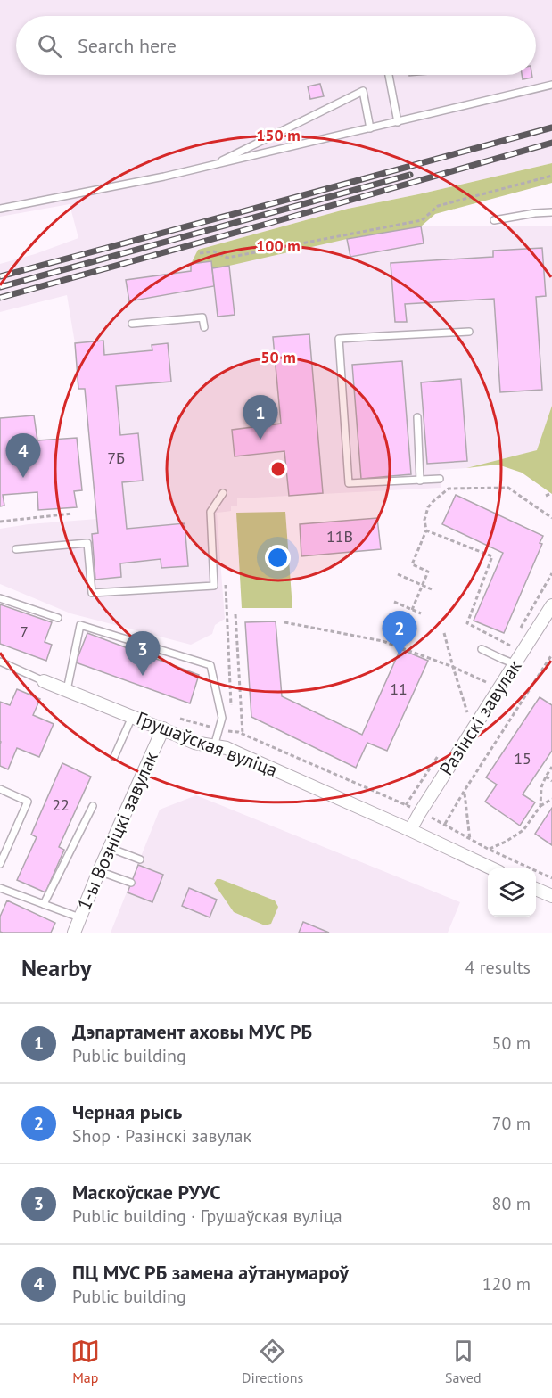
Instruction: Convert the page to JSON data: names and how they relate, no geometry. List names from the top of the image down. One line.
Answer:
{"streets":{"street":["Разінскі завулак","Грушаўская вуліца","1-ы Возніцкі завулак"]},"crossings":[["Разінскі завулак","Грушаўская вуліца"],["Грушаўская вуліца","1-ы Возніцкі завулак"]],"house_numbers":["7Б","11В","7","11","15","22"],"page":{"search":"Search here","pins":["1","4","2","3"],"heading":["Nearby","4 results"],"list":[{"mark":"1","name":"Дэпартамент аховы МУС РБ","note":"Public building","value":"50 m"},{"mark":"2","name":"Черная рысь","note":"Shop · Разінскі завулак","value":"70 m"},{"mark":"3","name":"Маскоўскае РУУС","note":"Public building · Грушаўская вуліца","value":"80 m"},{"mark":"4","name":"ПЦ МУС РБ замена аўтанумароў","note":"Public building","value":"120 m"}],"nav":["Map","Directions","Saved"]},"rings":["150 m","100 m","50 m"]}
